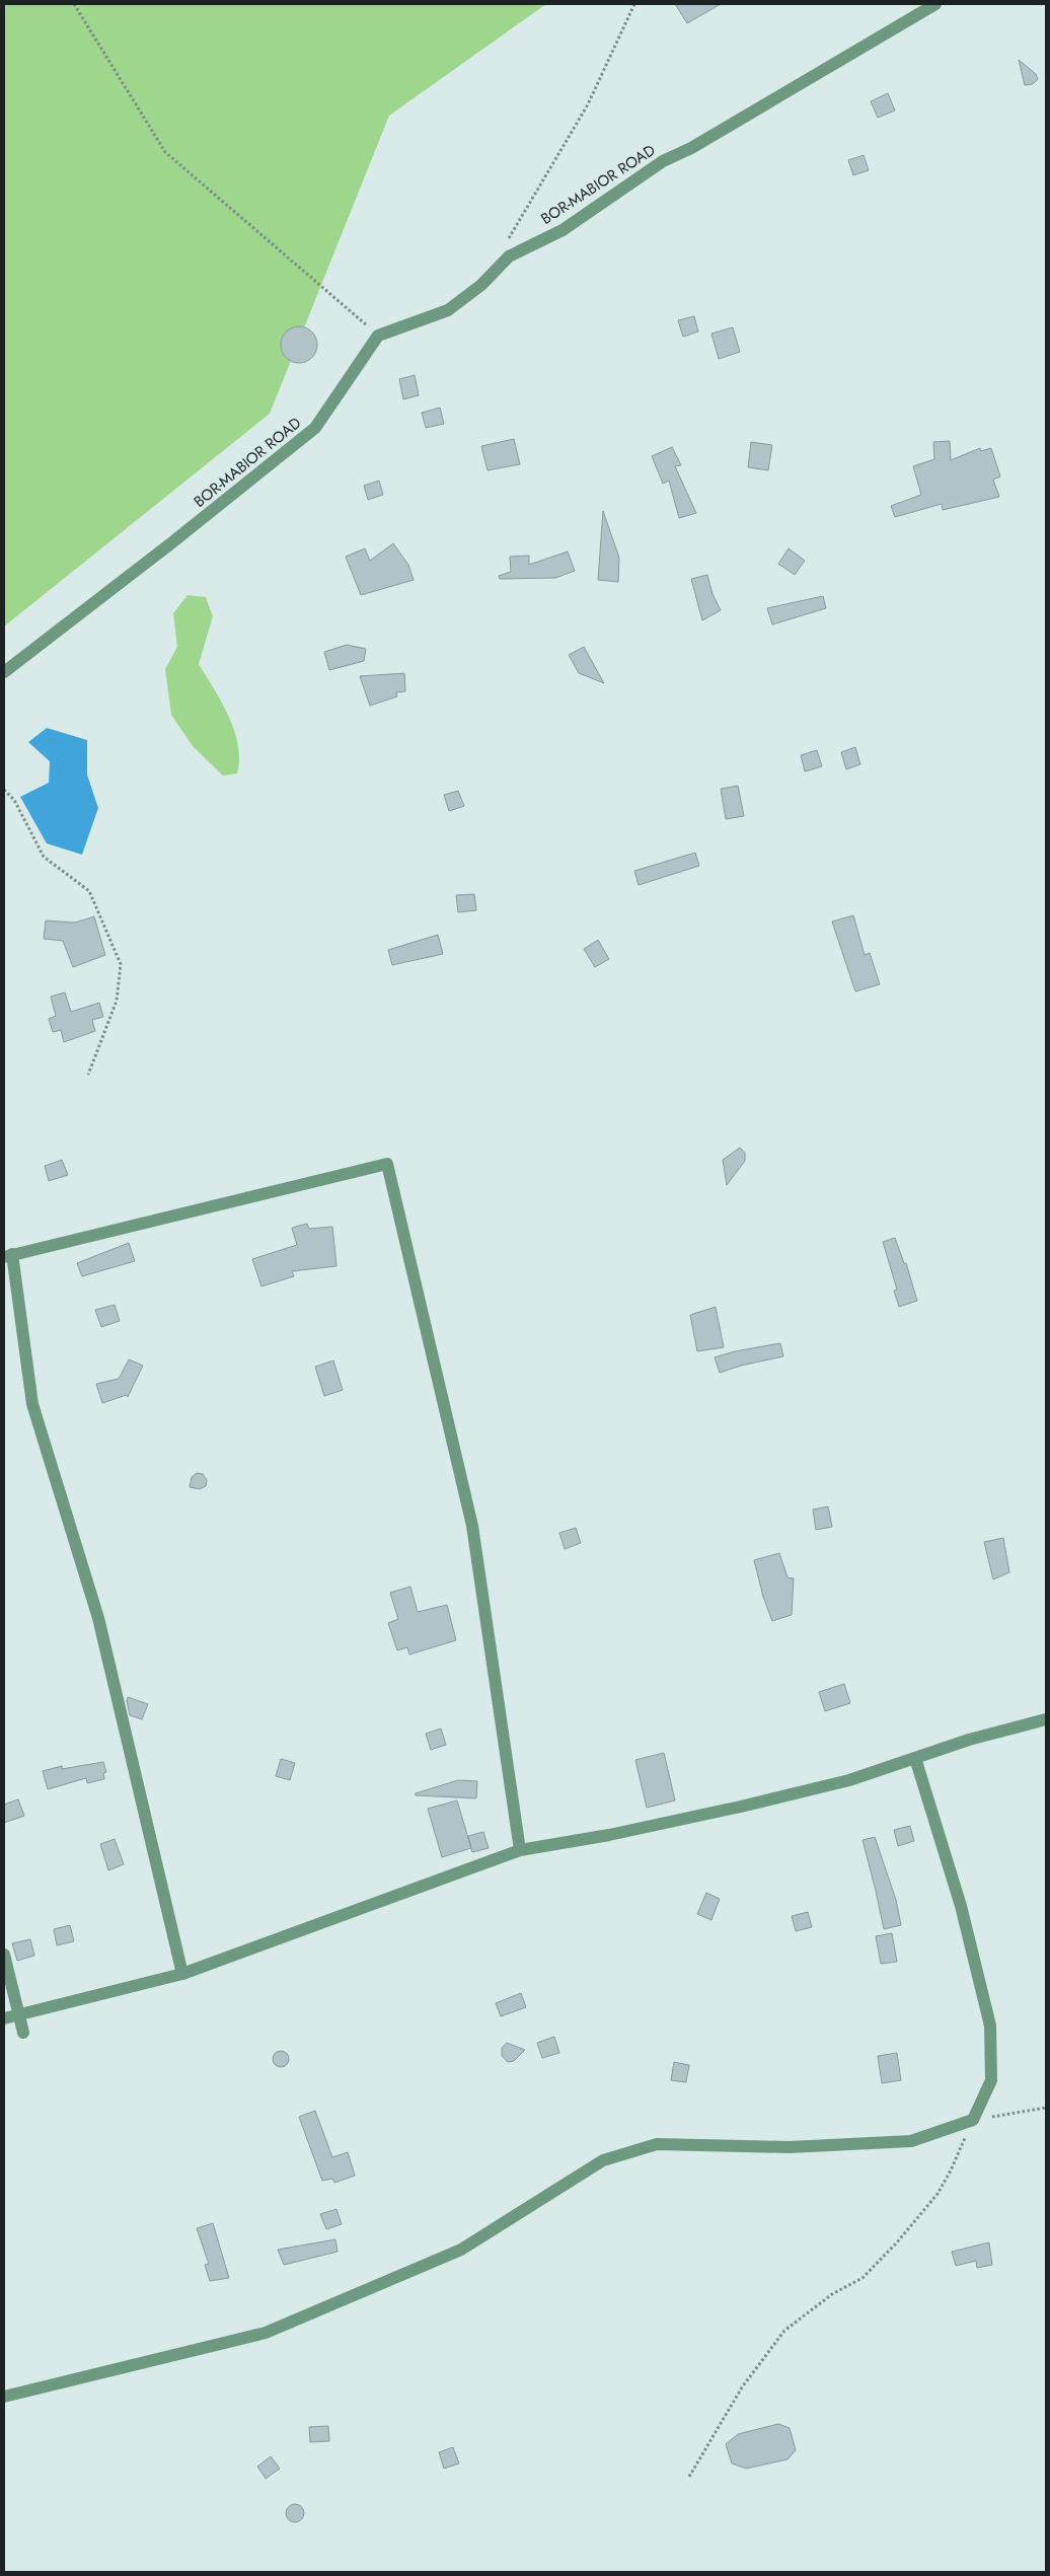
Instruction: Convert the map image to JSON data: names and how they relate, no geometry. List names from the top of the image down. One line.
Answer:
{"streets":{"street":["BOR-MABIOR ROAD"]}}
